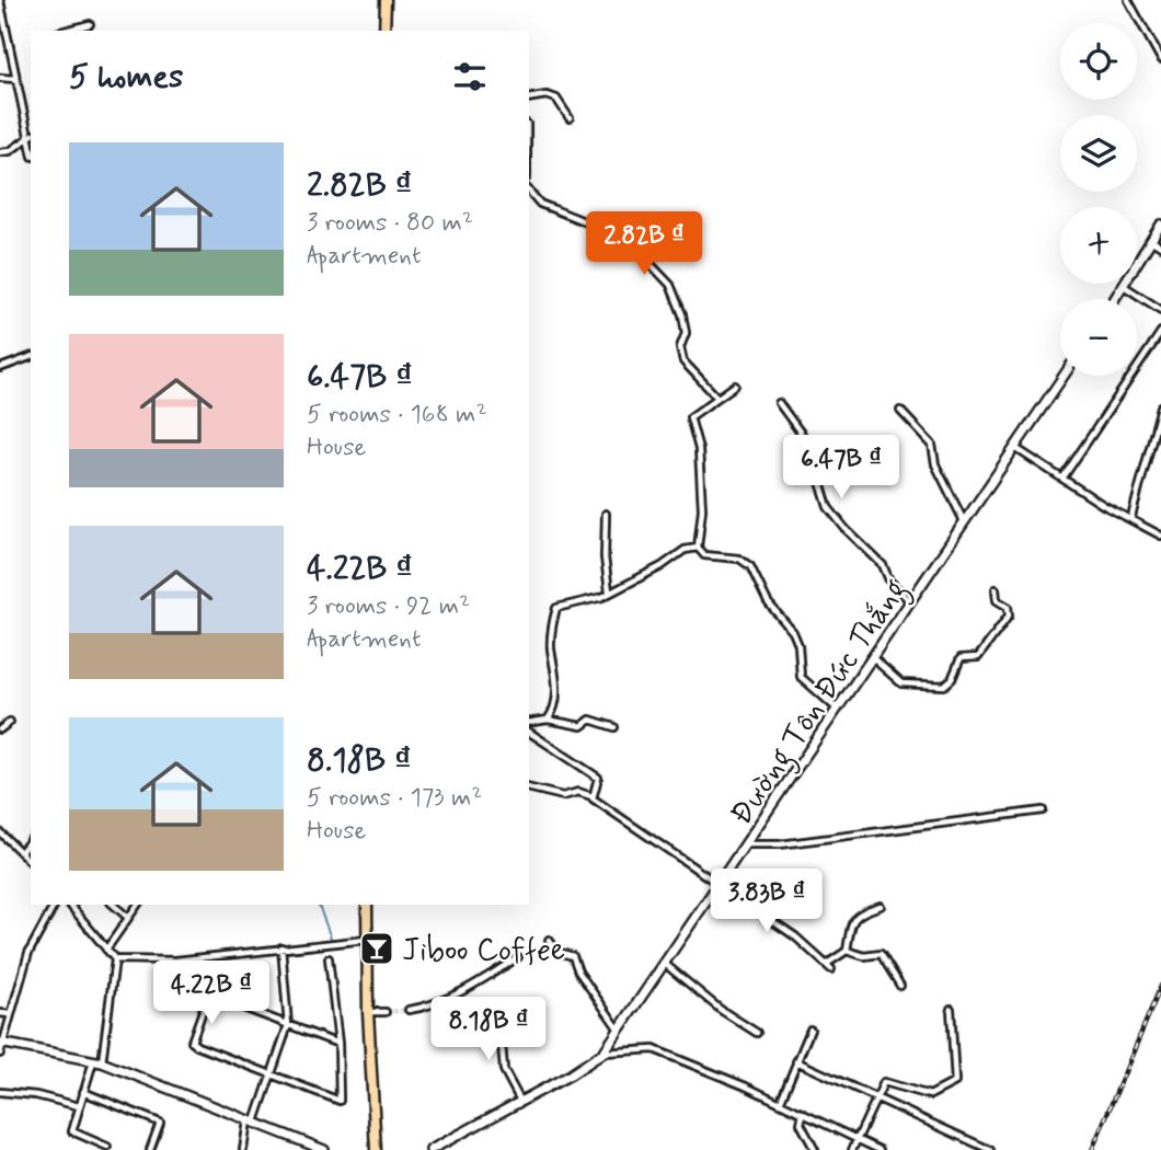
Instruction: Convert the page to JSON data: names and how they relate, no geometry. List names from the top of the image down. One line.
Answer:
{"streets":{"main road":["Đường Tôn Đức Thắng"]},"places":{"bar":["Jiboo Coffee"]},"page":{"map_buttons":["+","−"],"heading":"5 homes","list":[{"name":"2.82B ₫","note":"3 rooms · 80 m² · Apartment"},{"name":"6.47B ₫","note":"5 rooms · 168 m² · House"},{"name":"4.22B ₫","note":"3 rooms · 92 m² · Apartment"},{"name":"8.18B ₫","note":"5 rooms · 173 m² · House"}],"price":["2.82B ₫","6.47B ₫","3.83B ₫","4.22B ₫","8.18B ₫"]}}
